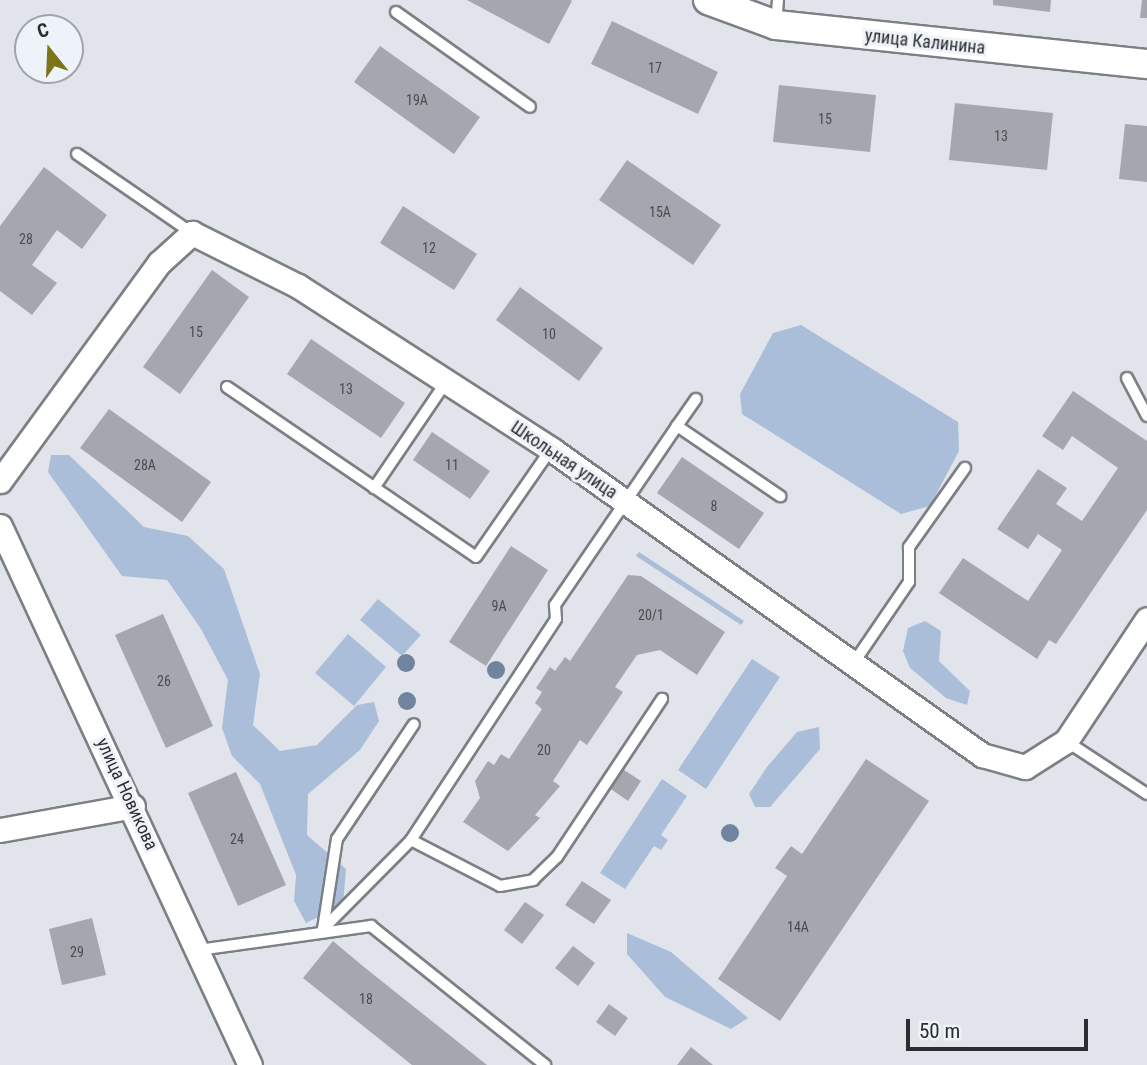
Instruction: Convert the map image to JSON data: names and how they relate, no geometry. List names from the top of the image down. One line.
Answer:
{"streets":{"street":["улица Калинина","Школьная улица","улица Новикова"]},"house_numbers":["17","19А","15","13","15А","28","12","15","10","13","28А","11","8","9А","20/1","26","20","24","14А","29","18"],"scale_bar":"50 m","north":"top"}
